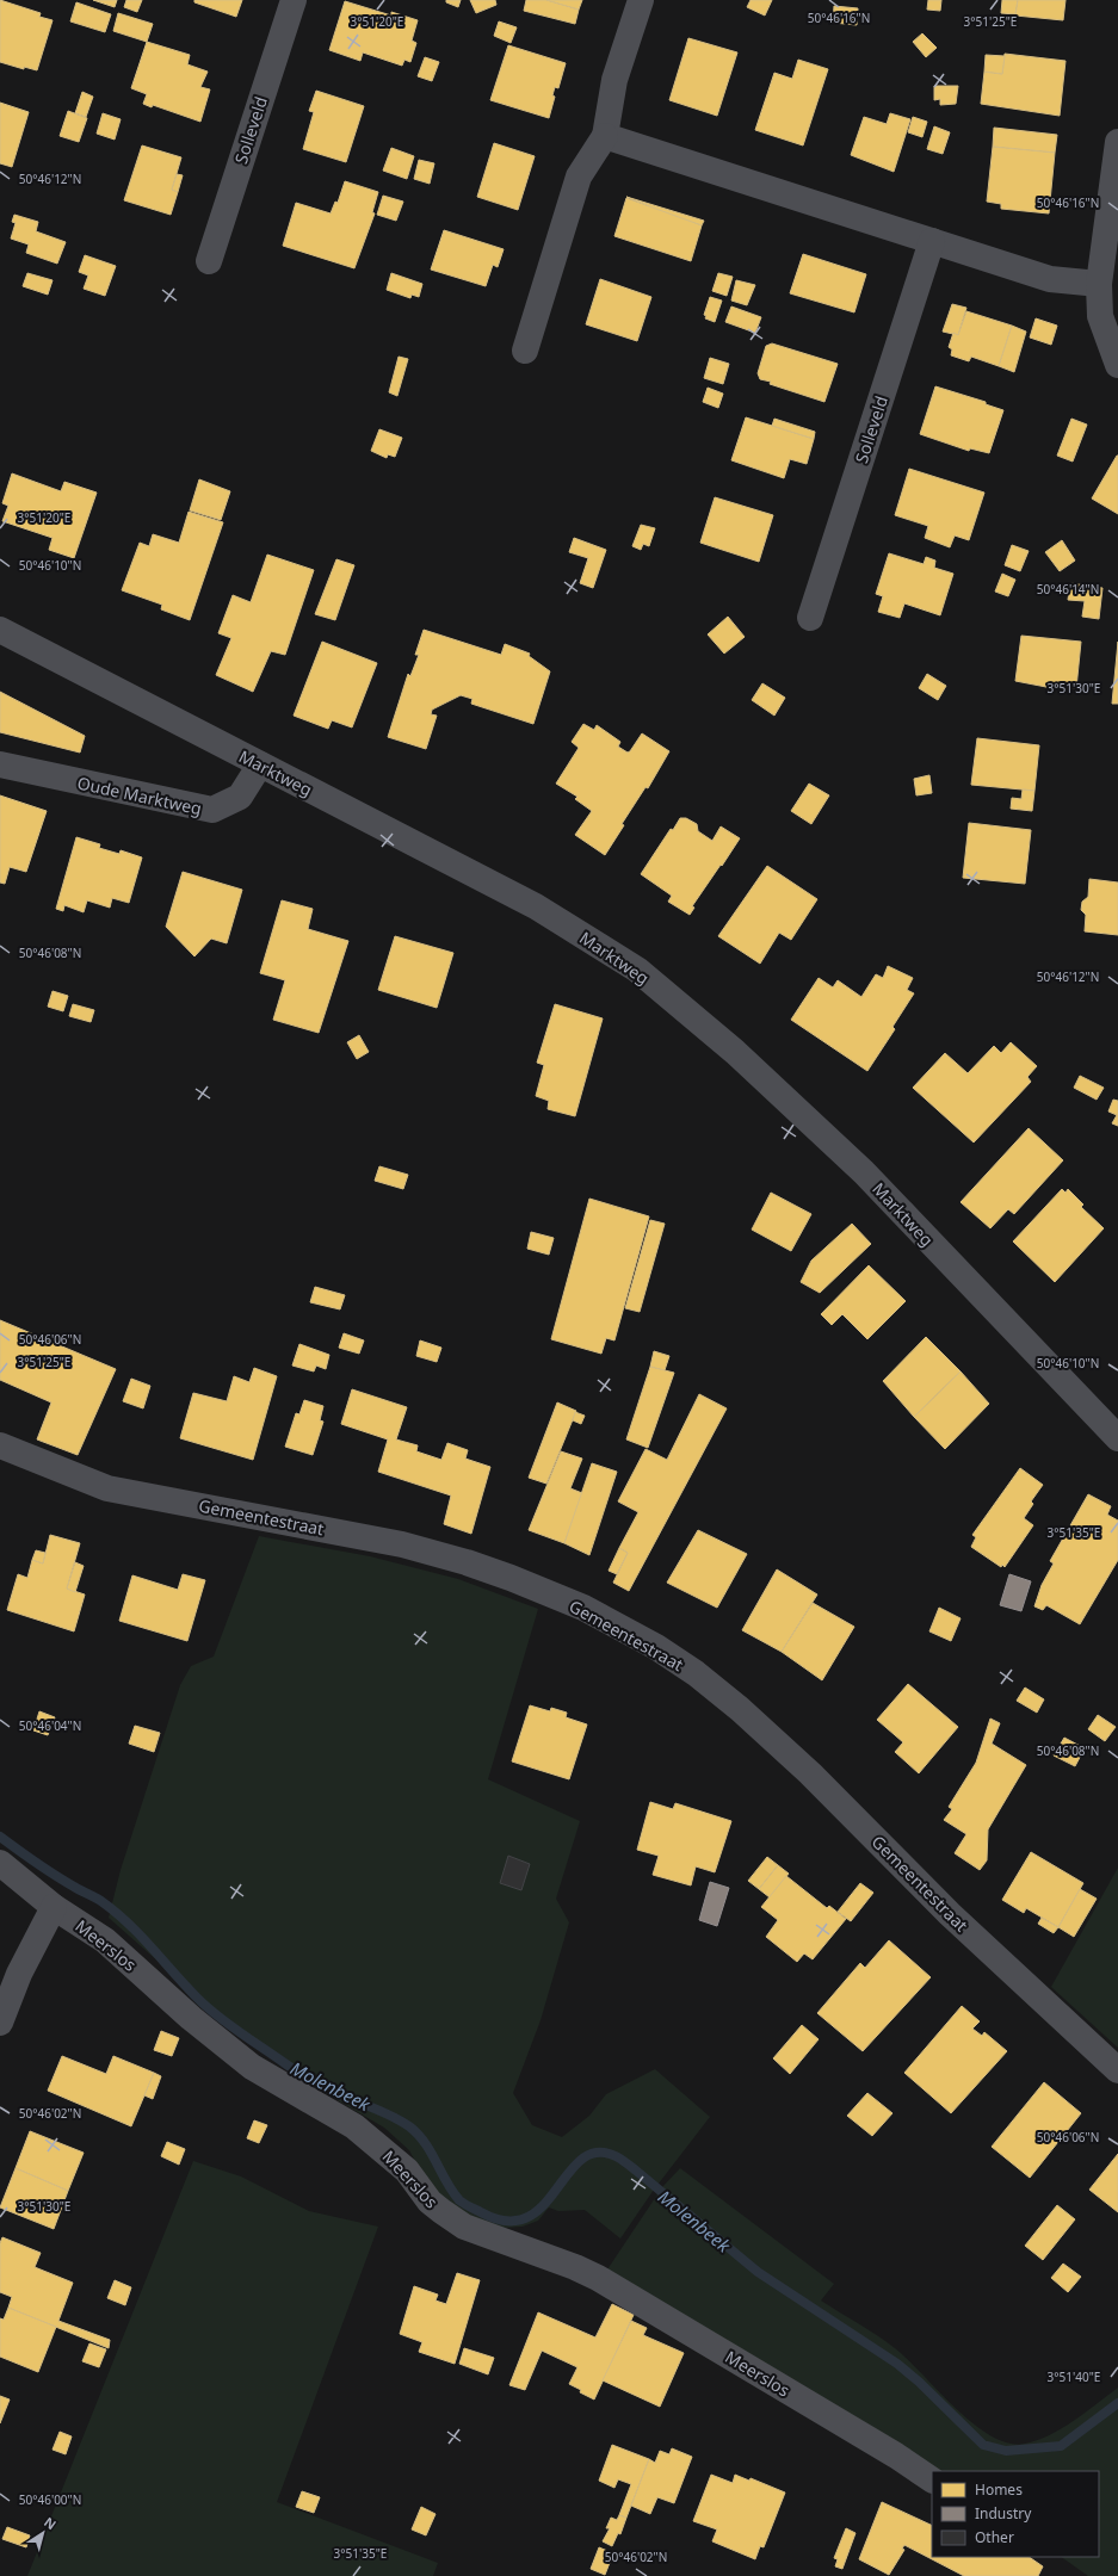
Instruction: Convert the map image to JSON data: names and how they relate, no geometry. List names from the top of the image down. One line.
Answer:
{"streets":{"street":["Solleveld","Marktweg","Oude Marktweg","Gemeentestraat","Meerslos"]},"crossings":[["Marktweg","Oude Marktweg"]],"water":["Molenbeek"],"legend":["Homes","Industry","Other"],"north":"top right","coordinates":["50°46'16\"N","3°51'20\"E","3°51'25\"E","50°46'12\"N","50°46'10\"N","50°46'14\"N","3°51'30\"E","50°46'08\"N","50°46'06\"N","3°51'35\"E","50°46'04\"N","50°46'02\"N","3°51'40\"E","50°46'00\"N"]}
